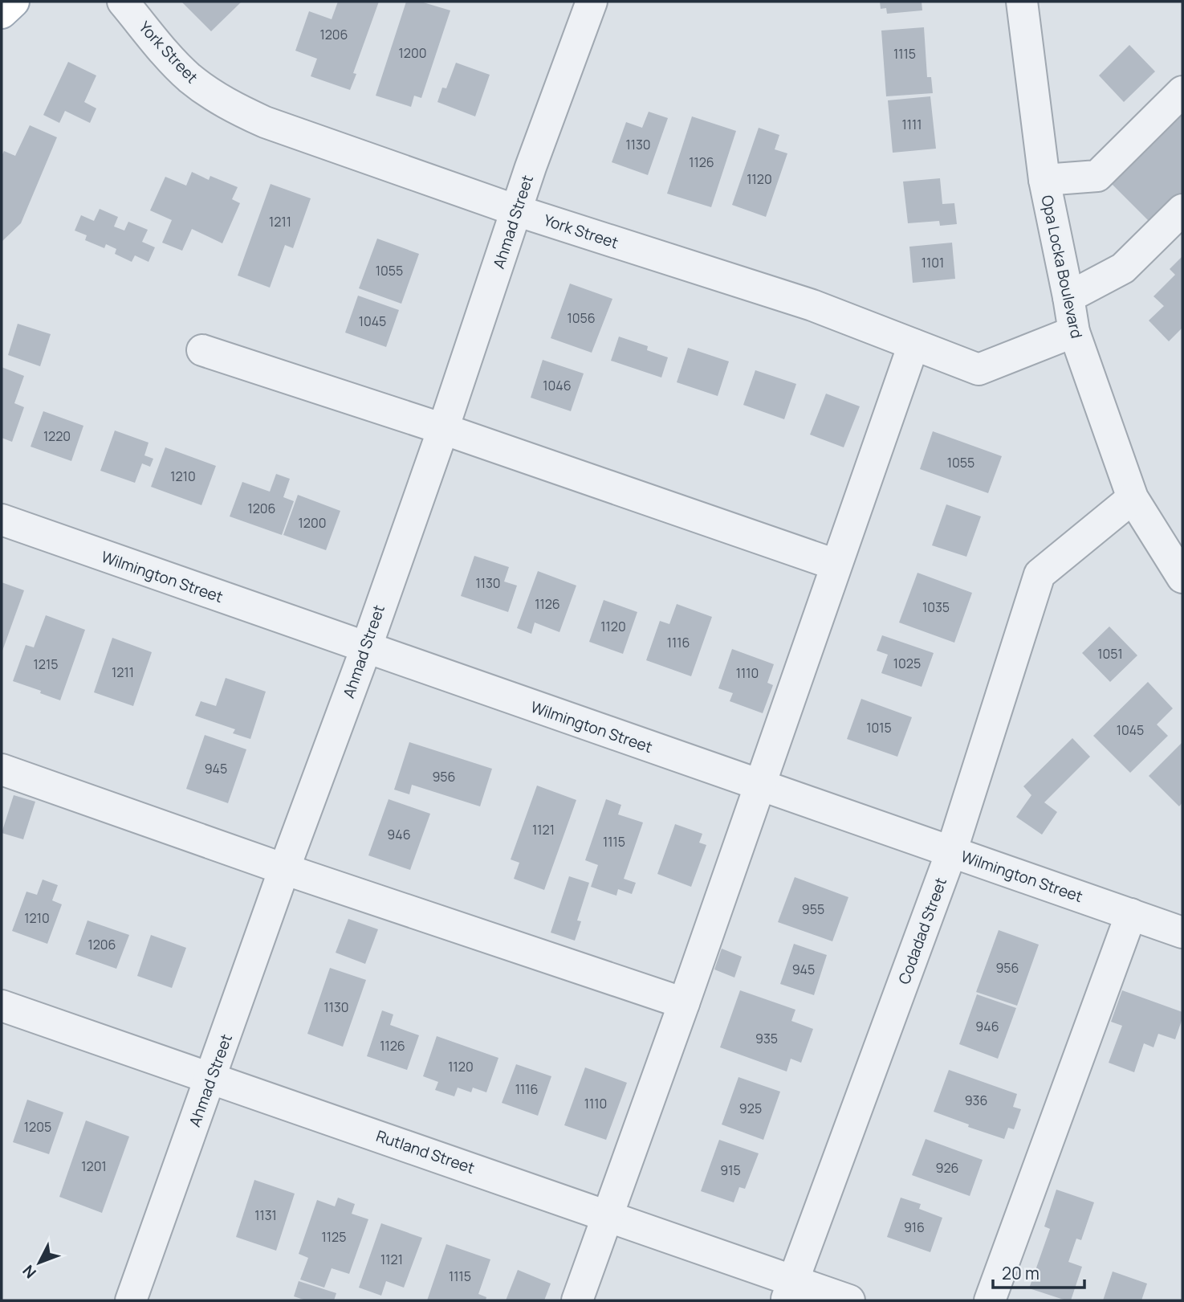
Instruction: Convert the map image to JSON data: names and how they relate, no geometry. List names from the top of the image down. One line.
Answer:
{"streets":{"street":["York Street","Ahmad Street","Opa Locka Boulevard","Wilmington Street","Codadad Street","Rutland Street"]},"crossings":[["York Street","Ahmad Street"],["York Street","Opa Locka Boulevard"],["Ahmad Street","Wilmington Street"],["Ahmad Street","Rutland Street"],["Opa Locka Boulevard","Codadad Street"],["Wilmington Street","Codadad Street"],["Codadad Street","Rutland Street"]],"house_numbers":["1206","1200","1115","1111","1130","1126","1120","1211","1101","1055","1056","1045","1046","1220","1055","1210","1206","1200","1130","1126","1035","1120","1116","1051","1025","1215","1211","1110","1015","1045","945","956","1121","946","1115","955","1210","1206","956","945","1130","946","935","1126","1120","1116","936","1110","925","1205","1201","926","915","1131","916","1125","1121","1115"],"scale_bar":"20 m","north":"bottom left"}
